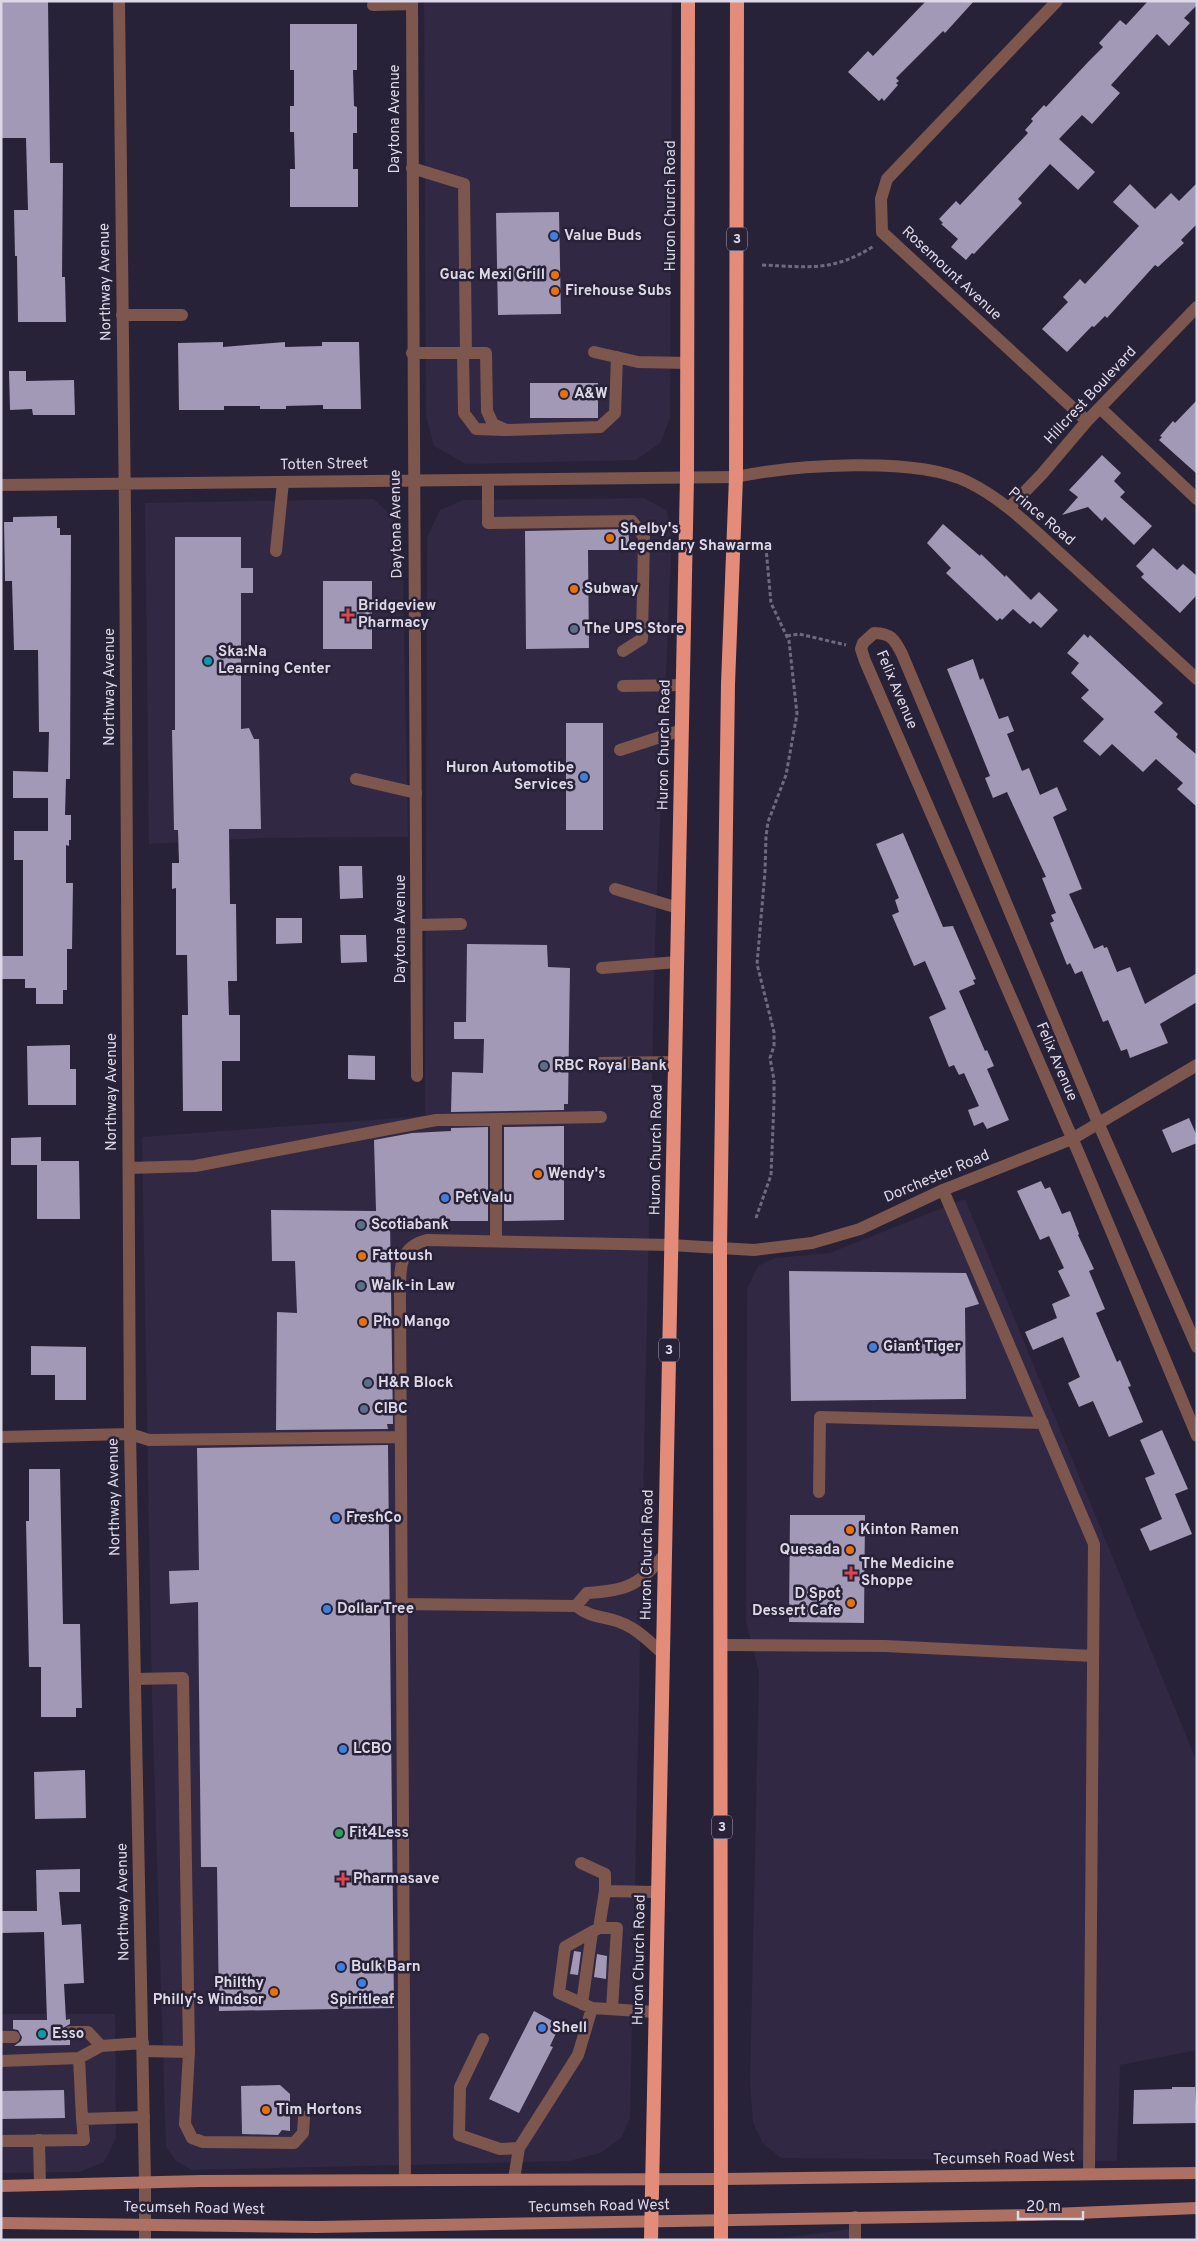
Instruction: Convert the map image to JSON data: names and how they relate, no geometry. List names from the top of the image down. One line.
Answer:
{"streets":{"highway":["Huron Church Road","3"],"main road":["Tecumseh Road West"],"street":["Daytona Avenue","Rosemount Avenue","Northway Avenue","Hillcrest Boulevard","Totten Street","Prince Road","Felix Avenue","Dorchester Road"]},"crossings":[["Daytona Avenue","Totten Street"],["Huron Church Road","Totten Street"],["Huron Church Road","Dorchester Road"],["Huron Church Road","Tecumseh Road West"],["3","Totten Street"],["3","Prince Road"],["3","Dorchester Road"],["3","Tecumseh Road West"],["Rosemount Avenue","Hillcrest Boulevard"],["Northway Avenue","Totten Street"],["Northway Avenue","Tecumseh Road West"],["Hillcrest Boulevard","Prince Road"],["Totten Street","Prince Road"],["Felix Avenue","Dorchester Road"],["Dorchester Road","Tecumseh Road West"]],"places":{"other":["Value Buds","Guac Mexi Grill","Firehouse Subs","A&W","Shelby's Legendary Shawarma","Subway","The UPS Store","Ska:Na Learning Center","Huron Automotibe Services","RBC Royal Bank","Wendy's","Pet Valu","Scotiabank","Fattoush","Walk-in Law","Pho Mango","Giant Tiger","H&R Block","CIBC","FreshCo","Kinton Ramen","Quesada","D Spot Dessert Cafe","Dollar Tree","LCBO","Fit4Less","Bulk Barn","Spiritleaf","Philthy Philly's Windsor","Shell","Esso","Tim Hortons"],"health":["Bridgeview Pharmacy","The Medicine Shoppe","Pharmasave"]},"scale_bar":"20 m"}
